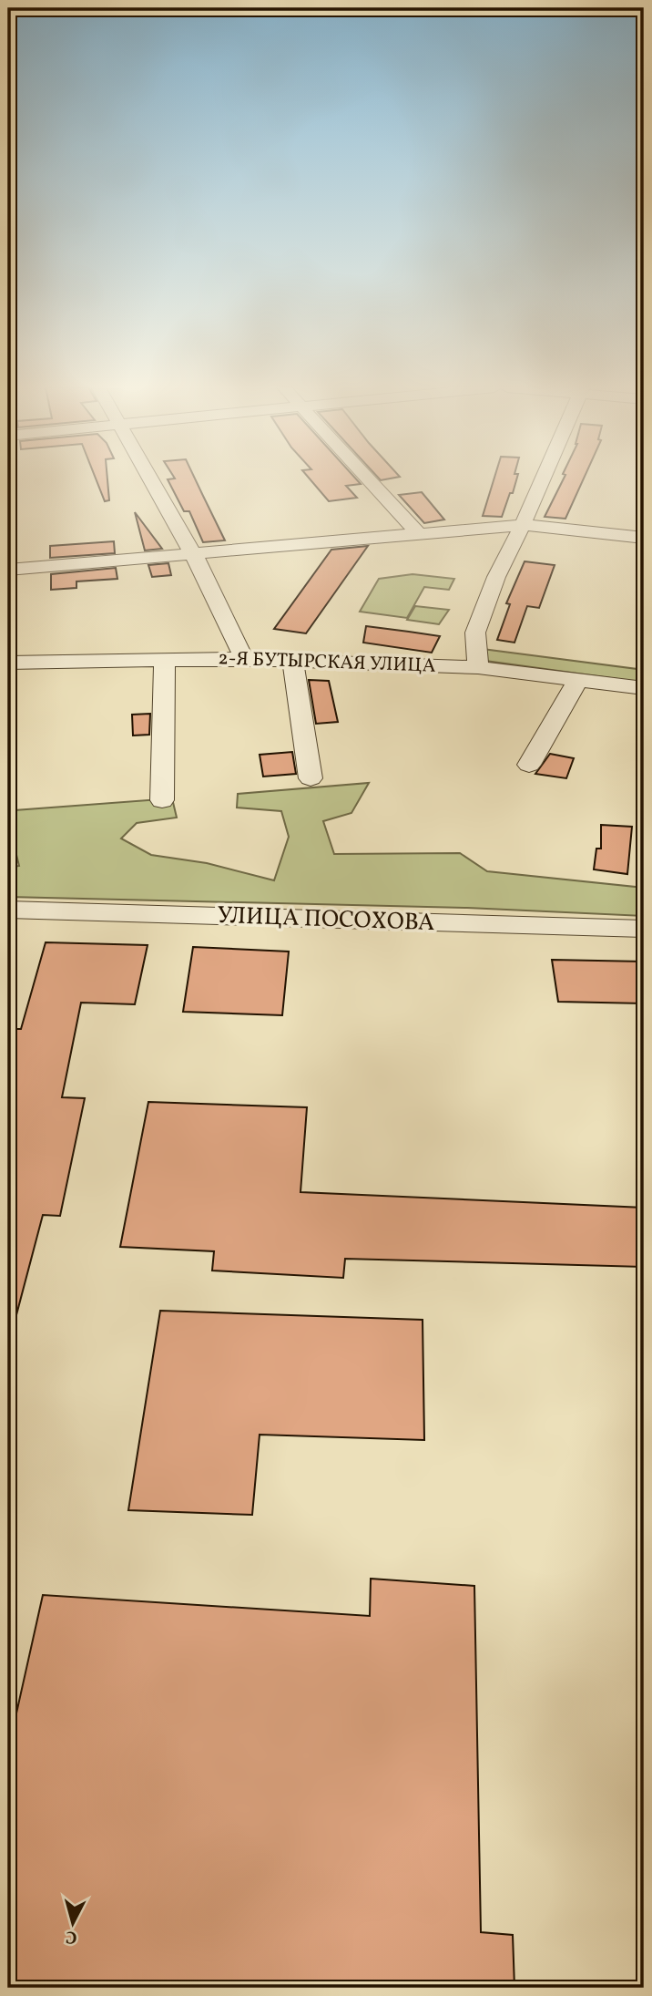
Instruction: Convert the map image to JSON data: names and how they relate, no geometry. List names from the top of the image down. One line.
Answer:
{"streets":{"street":["2-Я БУТЫРСКАЯ УЛИЦА","УЛИЦА ПОСОХОВА"]},"north":"bottom"}
